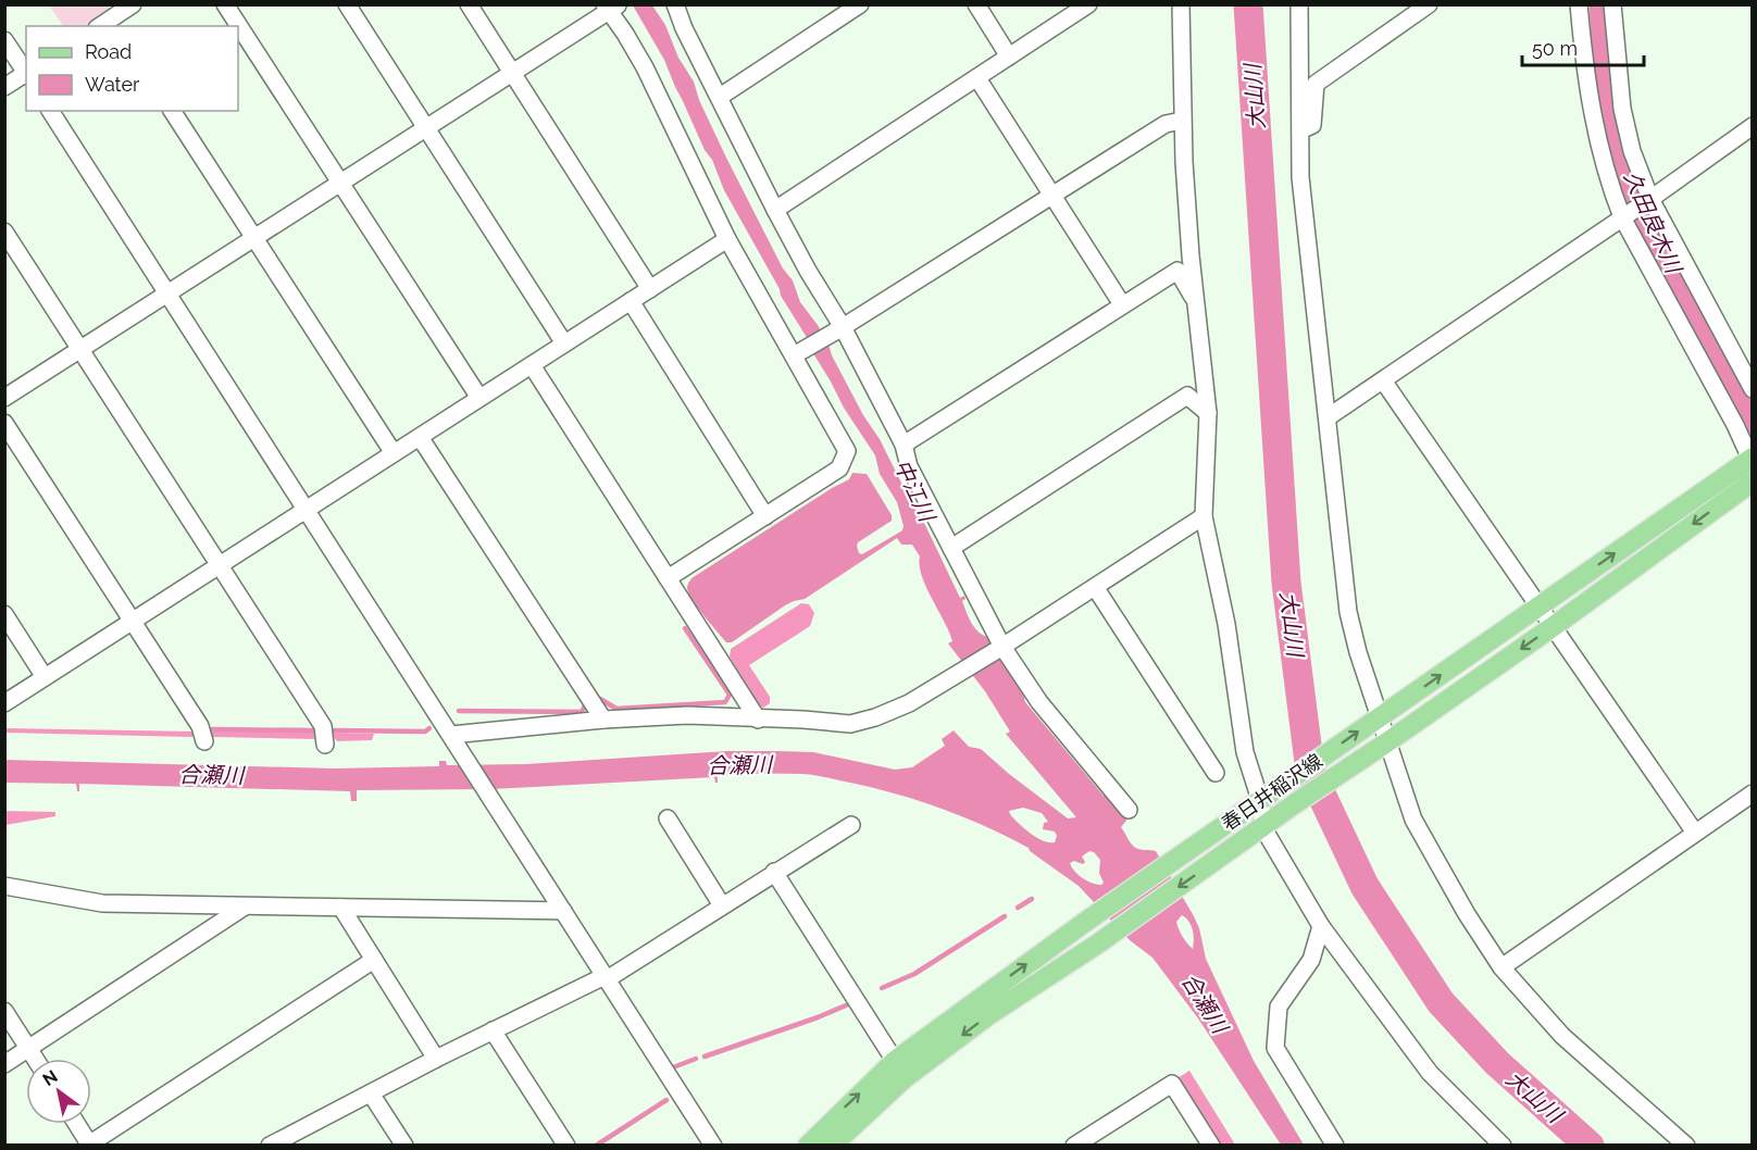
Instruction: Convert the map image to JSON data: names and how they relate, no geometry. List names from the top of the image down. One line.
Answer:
{"streets":{"main road":["春日井稲沢線"]},"water":["大山川","久田良木川","中江川","合瀬川"],"legend":["Road","Water"],"scale_bar":"50 m","north":"top left"}
